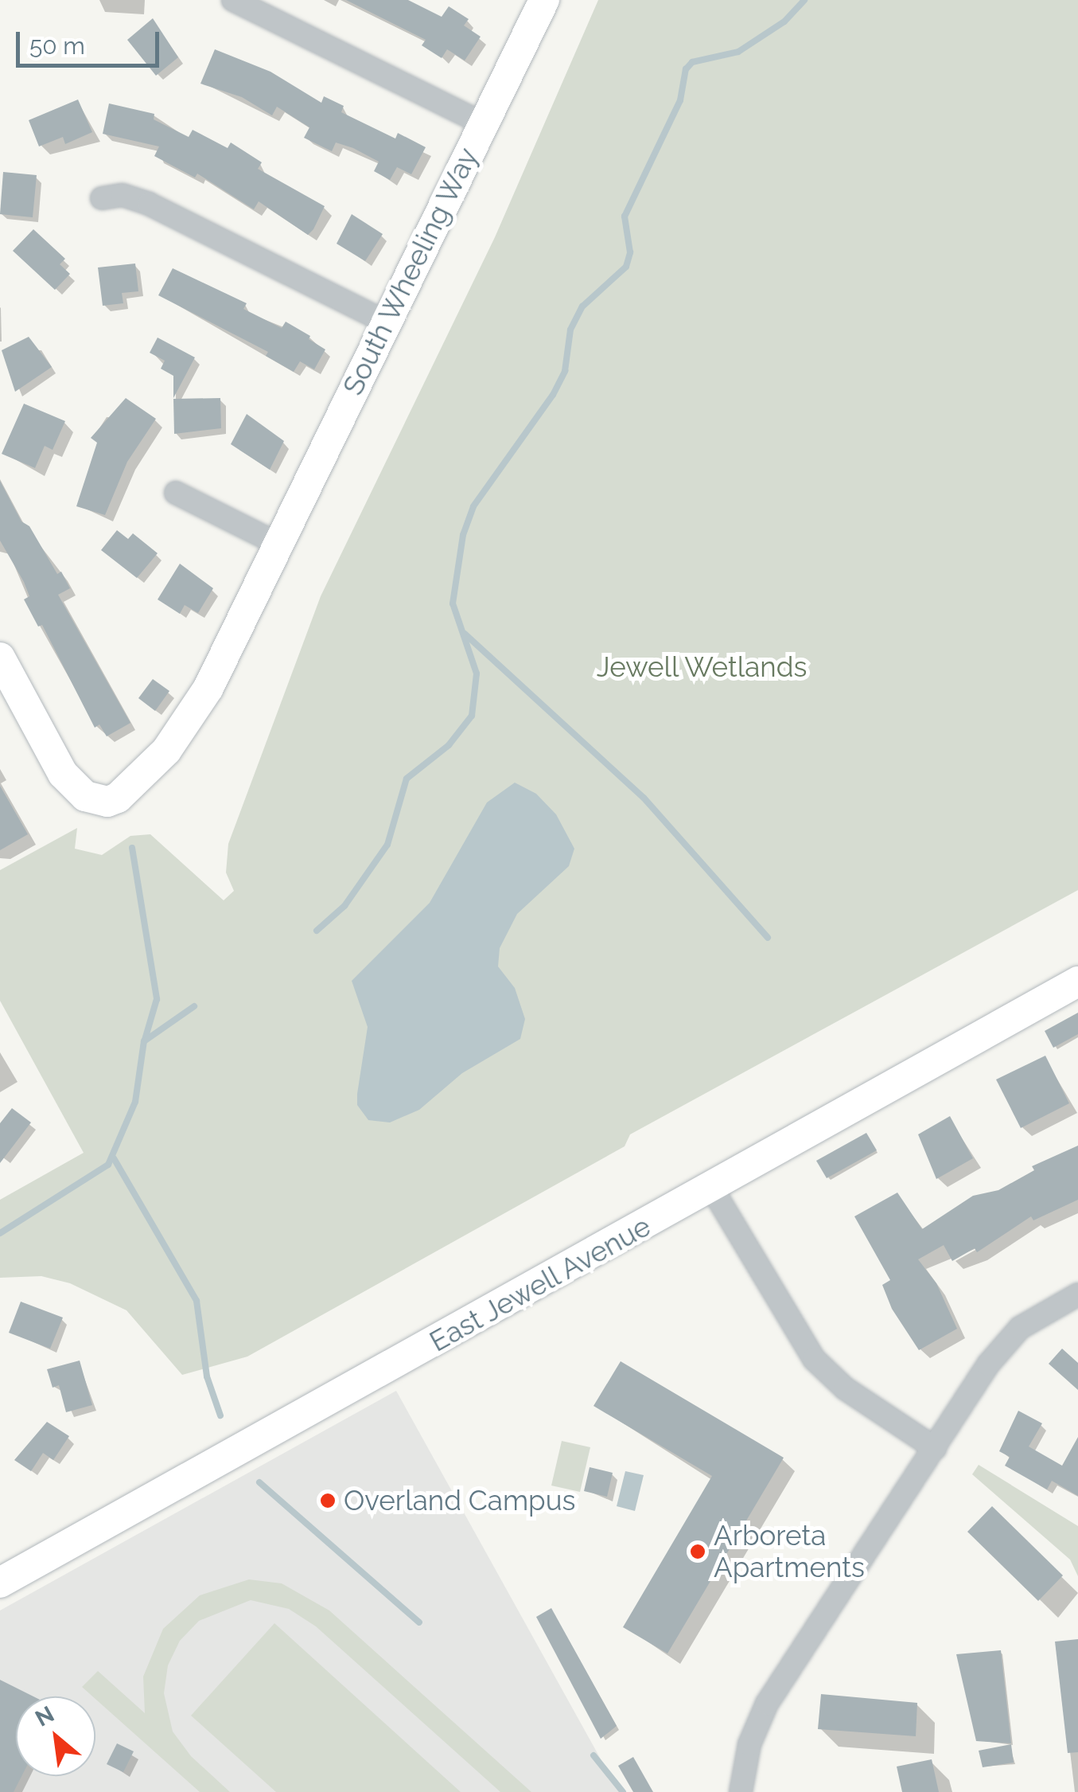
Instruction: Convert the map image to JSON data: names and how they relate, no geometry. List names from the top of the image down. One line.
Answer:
{"streets":{"street":["South Wheeling Way","East Jewell Avenue"]},"parks":["Jewell Wetlands"],"places":["Overland Campus","Arboreta Apartments"],"scale_bar":"50 m","north":"top left"}
